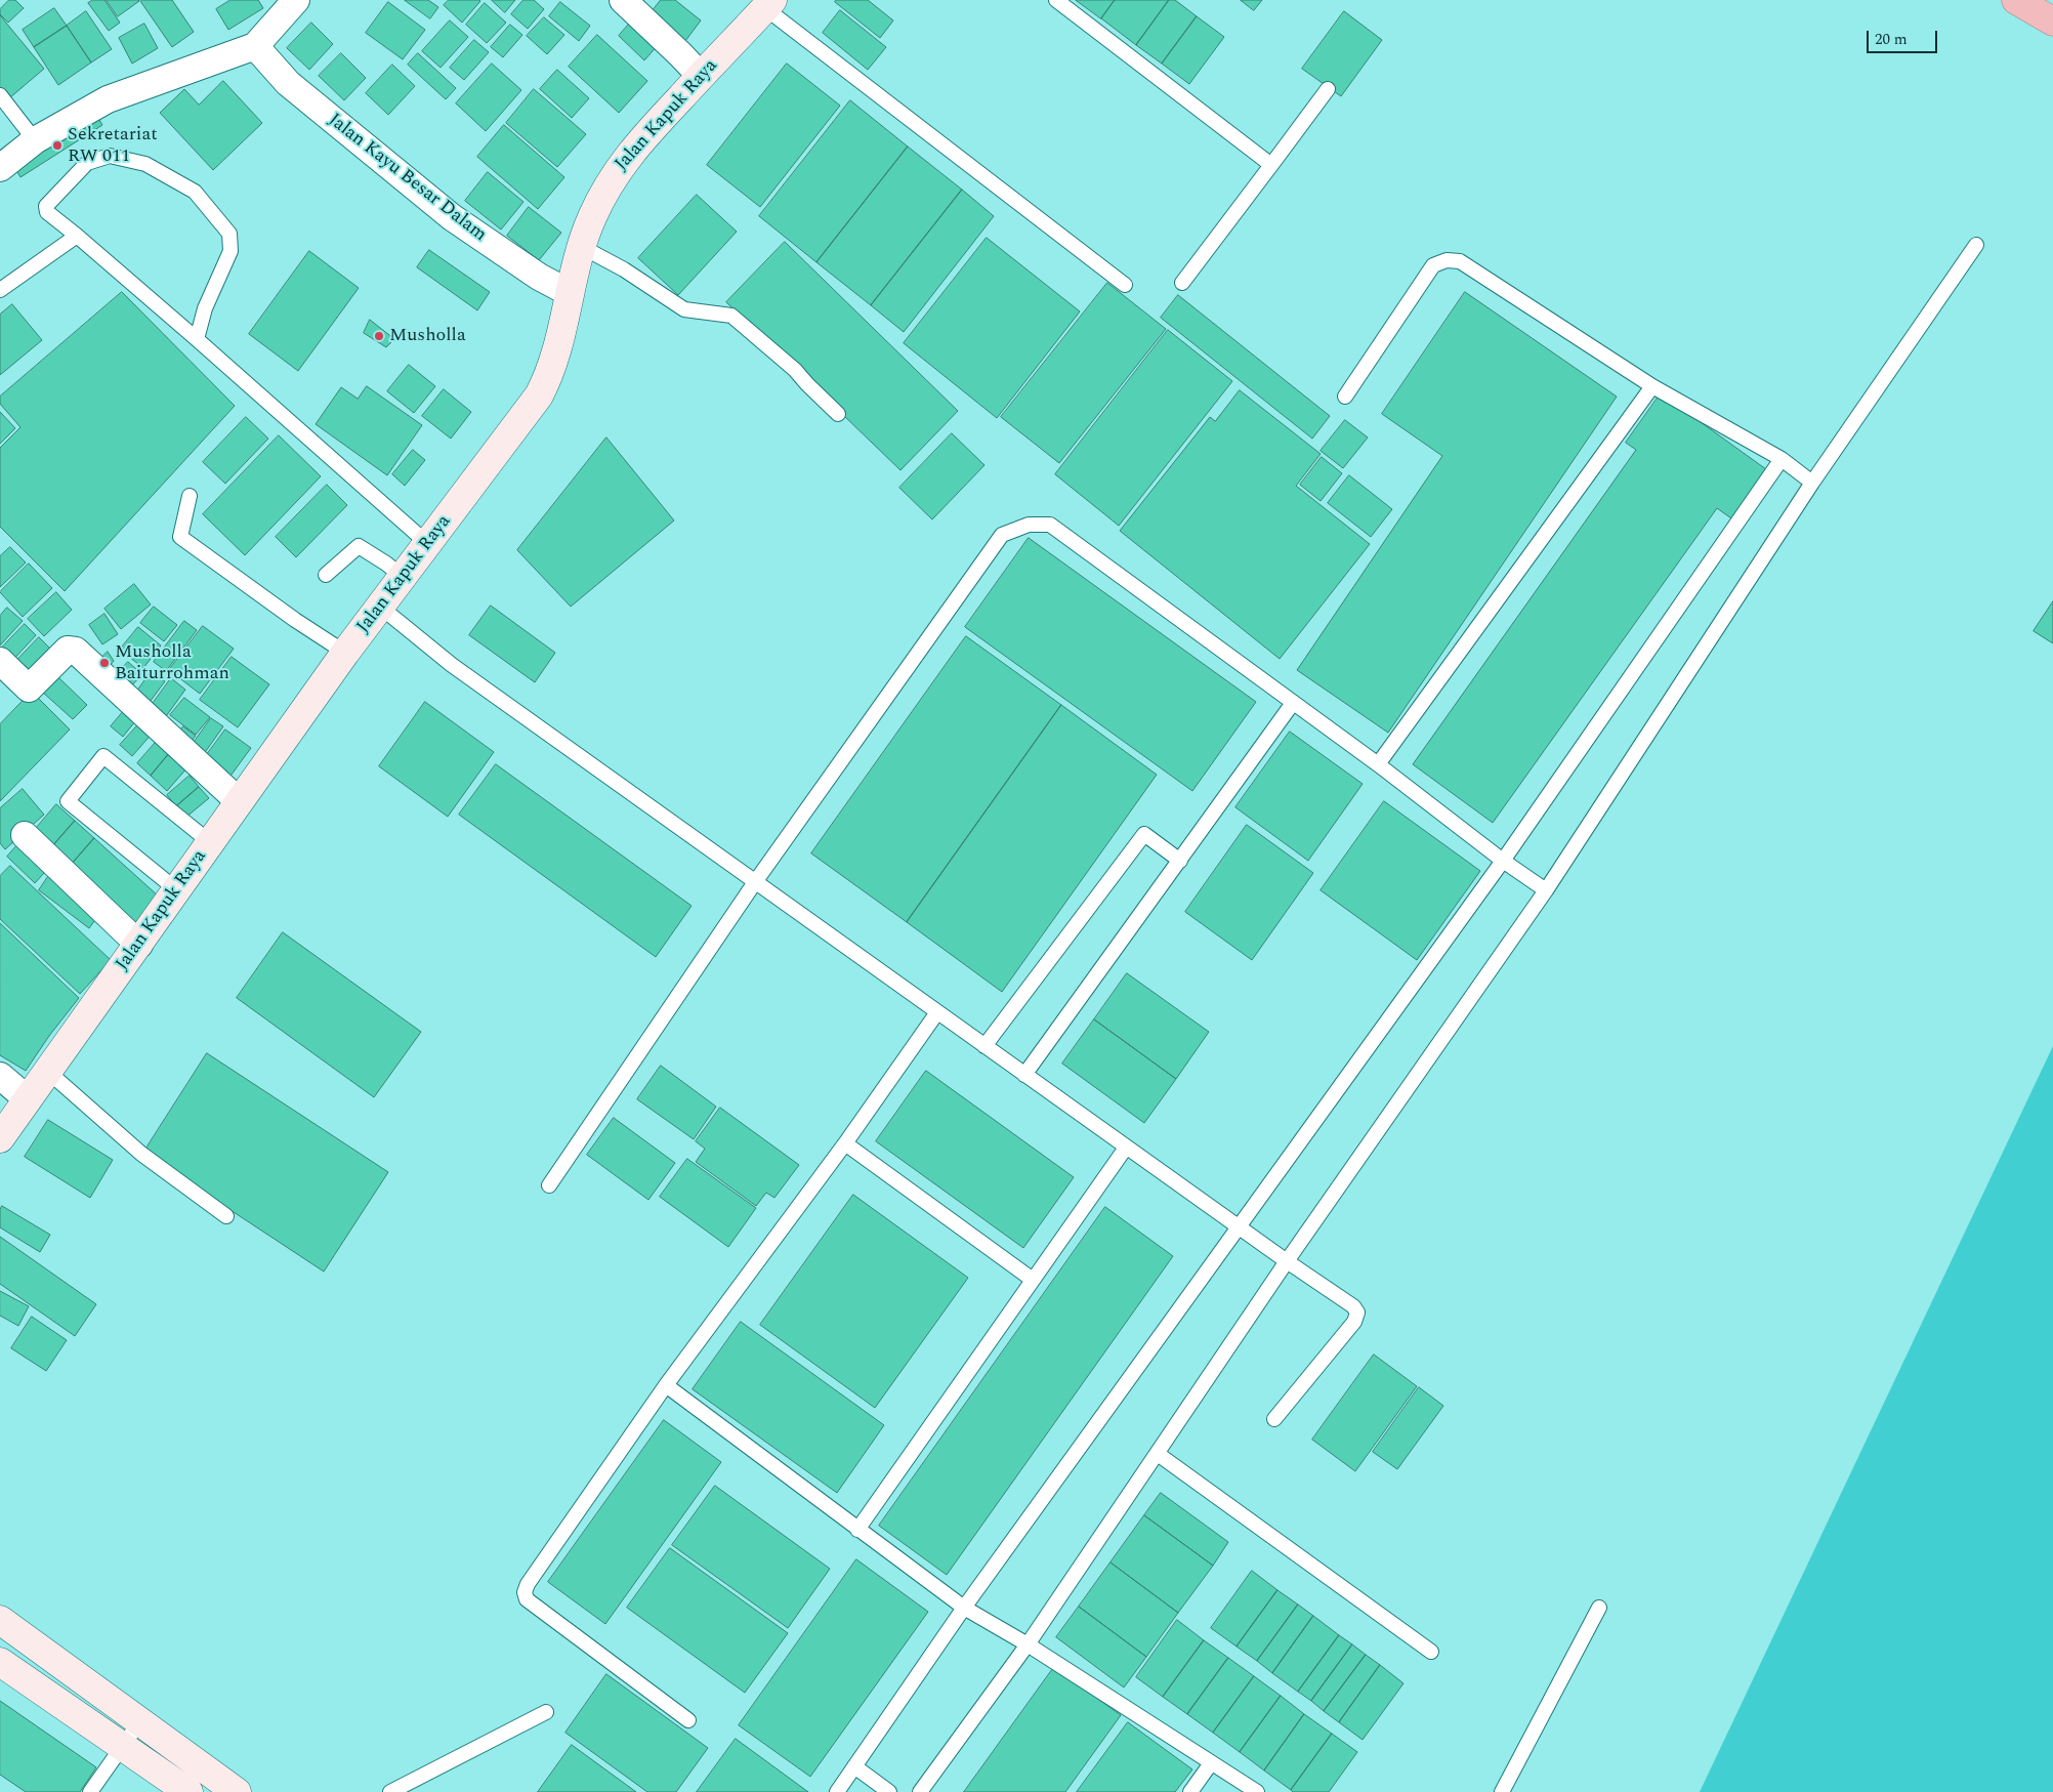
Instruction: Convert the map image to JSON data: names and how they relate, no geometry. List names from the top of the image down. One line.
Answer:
{"streets":{"main road":["Jalan Kapuk Raya"],"street":["Jalan Kayu Besar Dalam"]},"crossings":[["Jalan Kapuk Raya","Jalan Kayu Besar Dalam"]],"places":["Sekretariat RW 011","Musholla","Musholla Baiturrohman"],"scale_bar":"20 m"}
